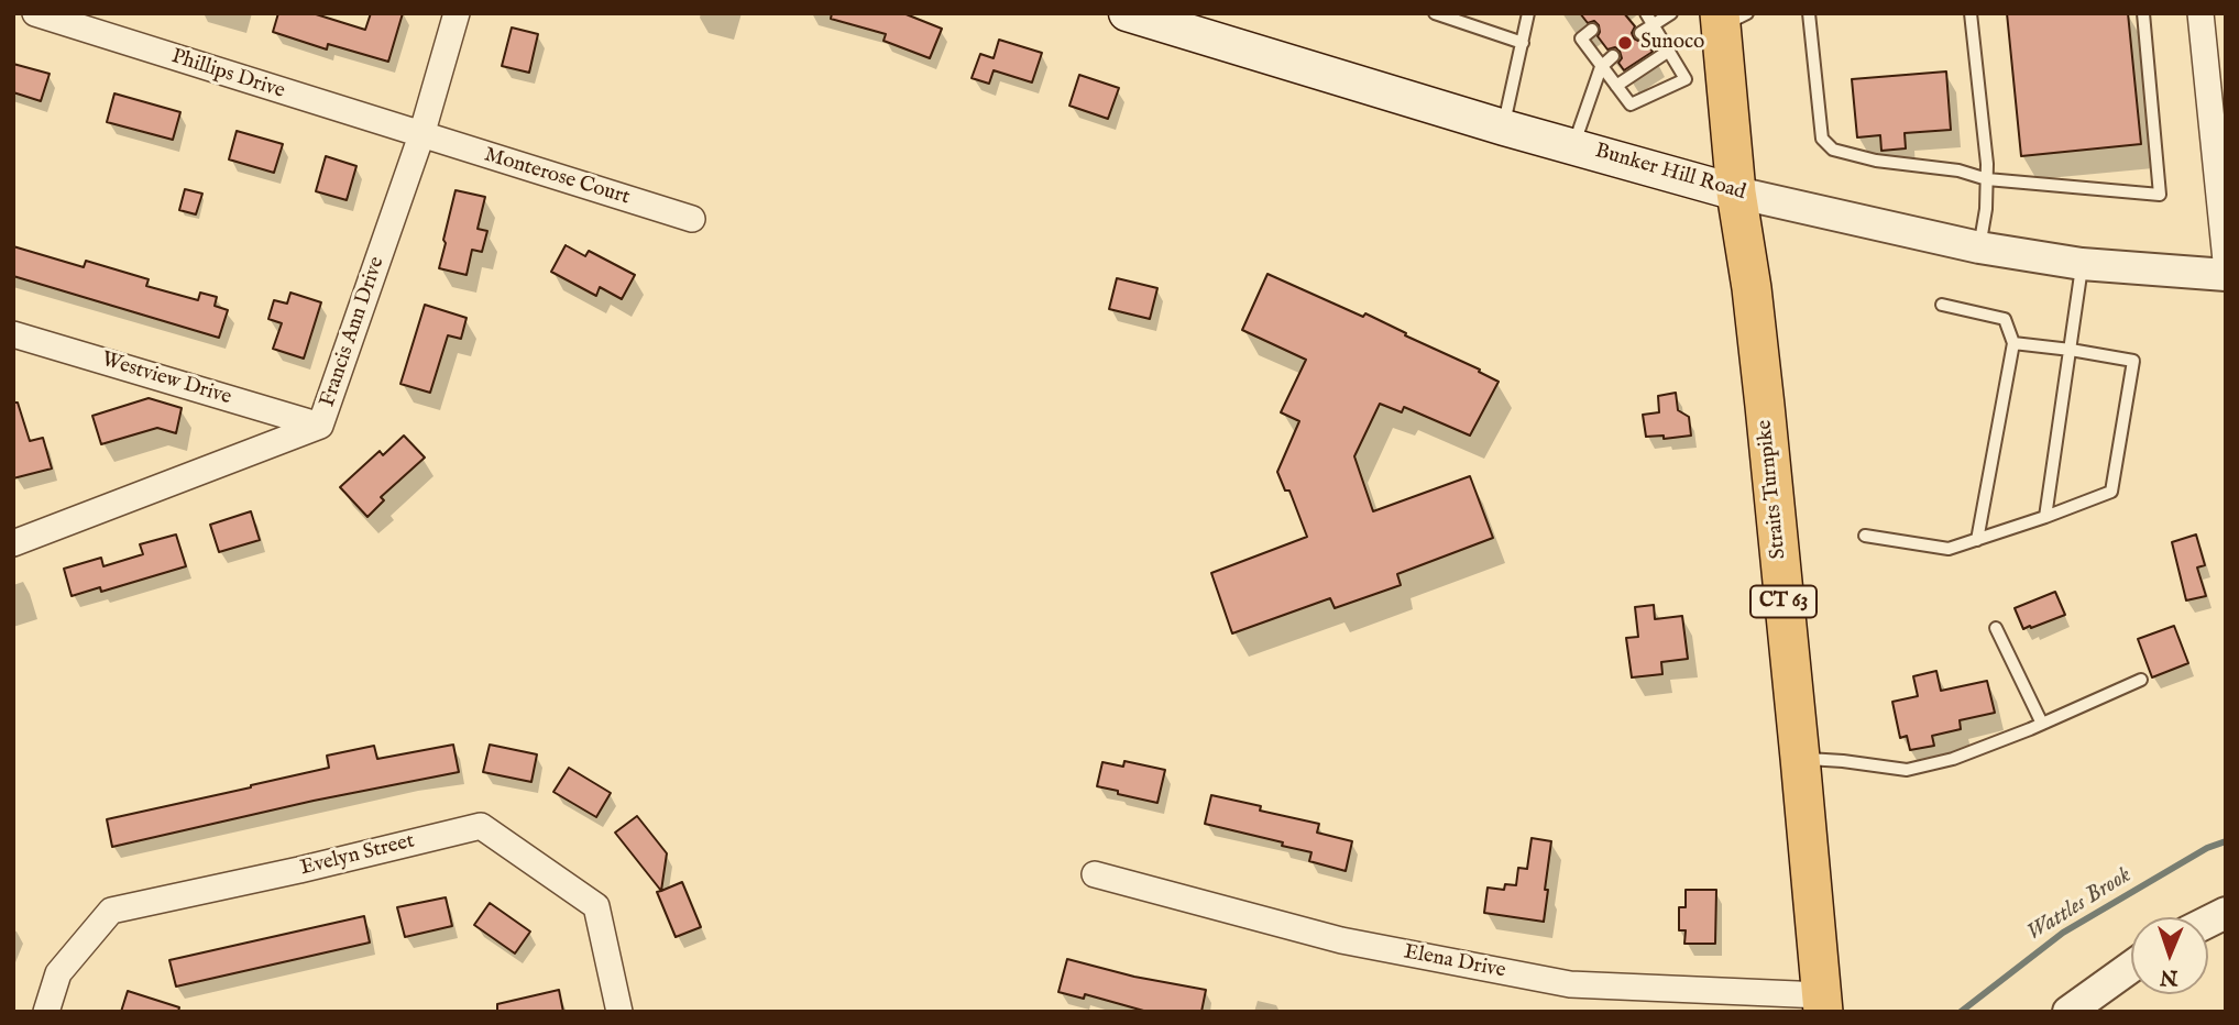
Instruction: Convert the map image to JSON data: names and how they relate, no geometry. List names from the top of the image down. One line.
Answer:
{"streets":{"main road":["Bunker Hill Road","Straits Turnpike","CT 63"],"street":["Phillips Drive","Monterose Court","Francis Ann Drive","Westview Drive","Evelyn Street","Elena Drive"]},"crossings":[["Phillips Drive","Monterose Court"],["Phillips Drive","Francis Ann Drive"],["Bunker Hill Road","Straits Turnpike"],["Monterose Court","Francis Ann Drive"],["Francis Ann Drive","Westview Drive"],["Straits Turnpike","Elena Drive"]],"water":["Wattles Brook"],"places":["Sunoco"],"north":"bottom"}
